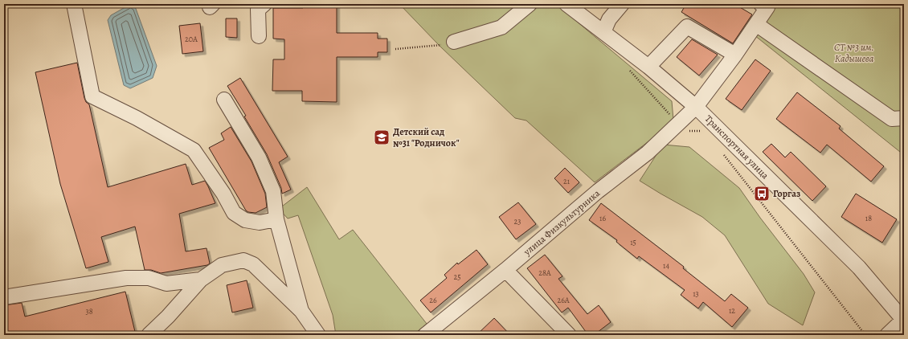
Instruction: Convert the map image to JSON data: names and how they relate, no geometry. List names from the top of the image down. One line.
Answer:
{"streets":{"street":["Транспортная улица","улица Физкультурника"]},"crossings":[["Транспортная улица","улица Физкультурника"]],"parks":["СТ №3 им. Кадышева"],"places":{"school or university":["Детский сад №31 \"Родничок\""],"bus stop":["Горгаз"]},"house_numbers":["20А","21","16","18","23","15","14","28А","25","13","26","26А","12","38"]}
